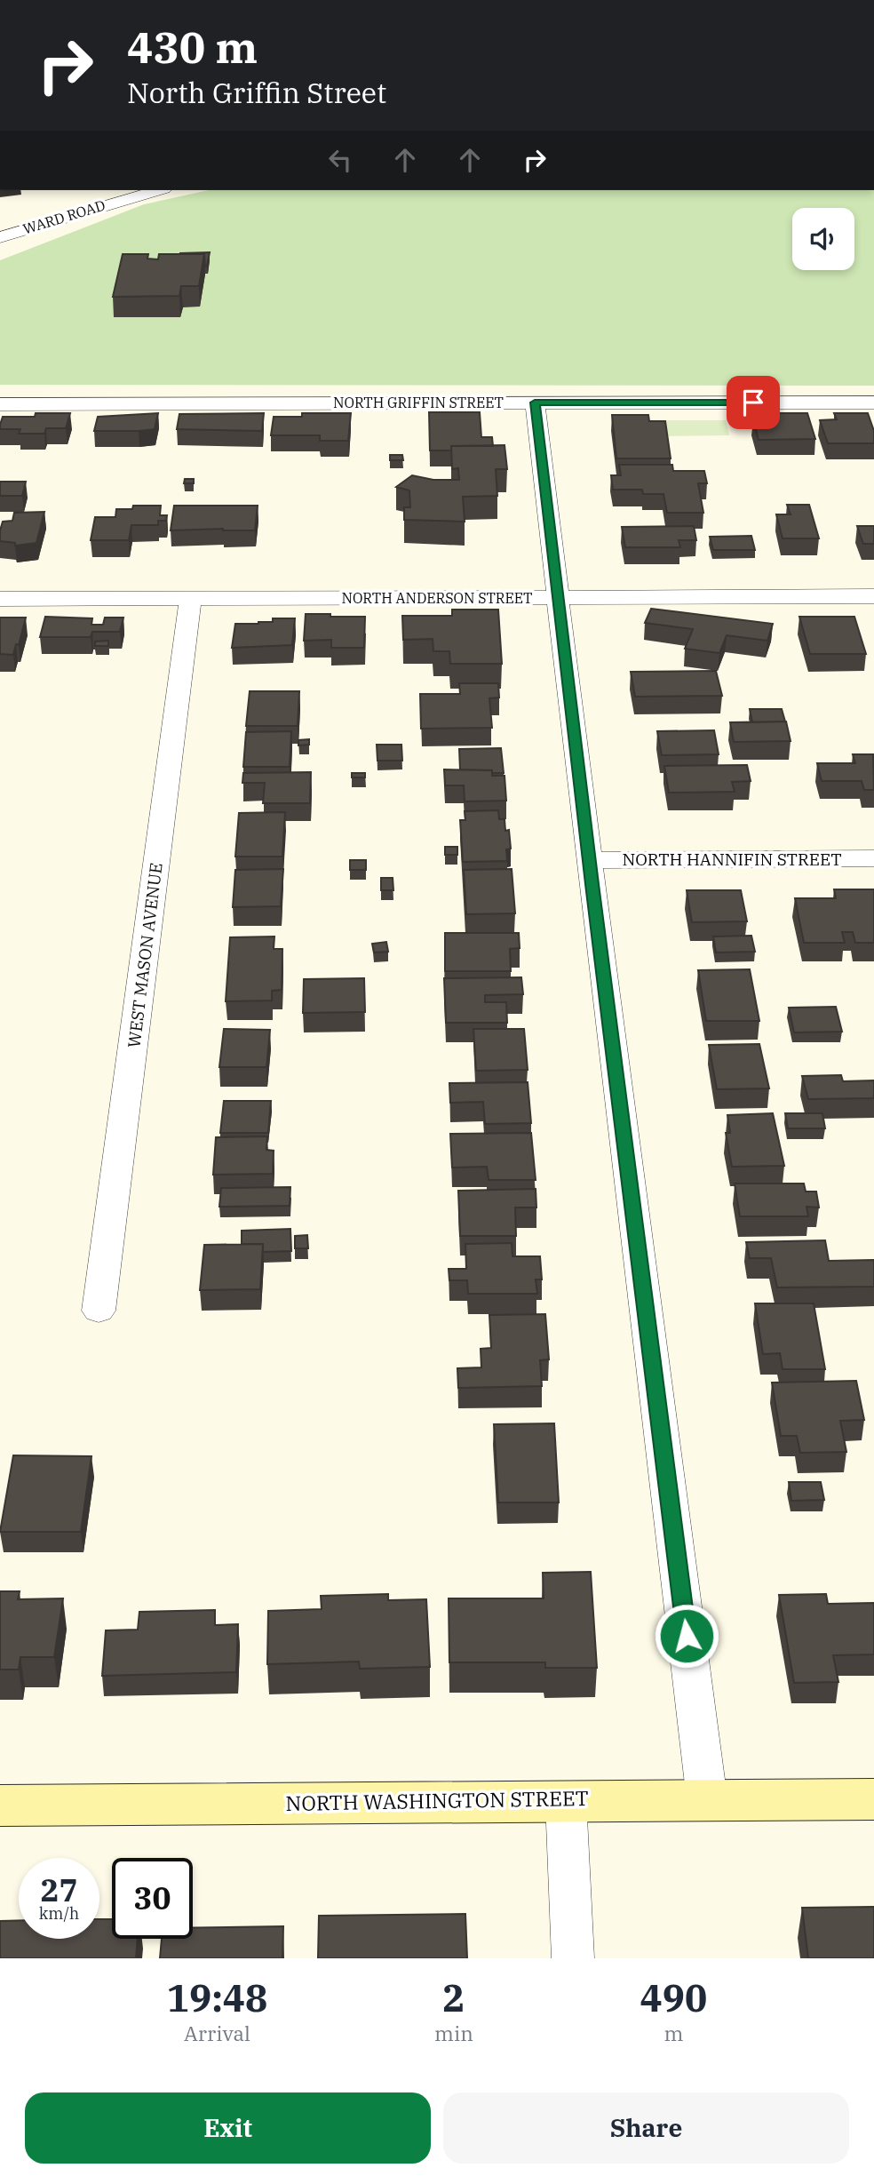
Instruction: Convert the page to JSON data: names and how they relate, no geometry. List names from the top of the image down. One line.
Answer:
{"streets":{"main road":["NORTH WASHINGTON STREET"],"street":["WARD ROAD","NORTH GRIFFIN STREET","NORTH ANDERSON STREET","NORTH HANNIFIN STREET","WEST MASON AVENUE"]},"crossings":[["NORTH ANDERSON STREET","WEST MASON AVENUE"]],"page":{"turn":["430 m","North Griffin Street"],"speed":"27 km/h","limit":"30","eta":["19:48","Arrival","2","min","490","m"],"buttons":["Exit","Share"]}}
